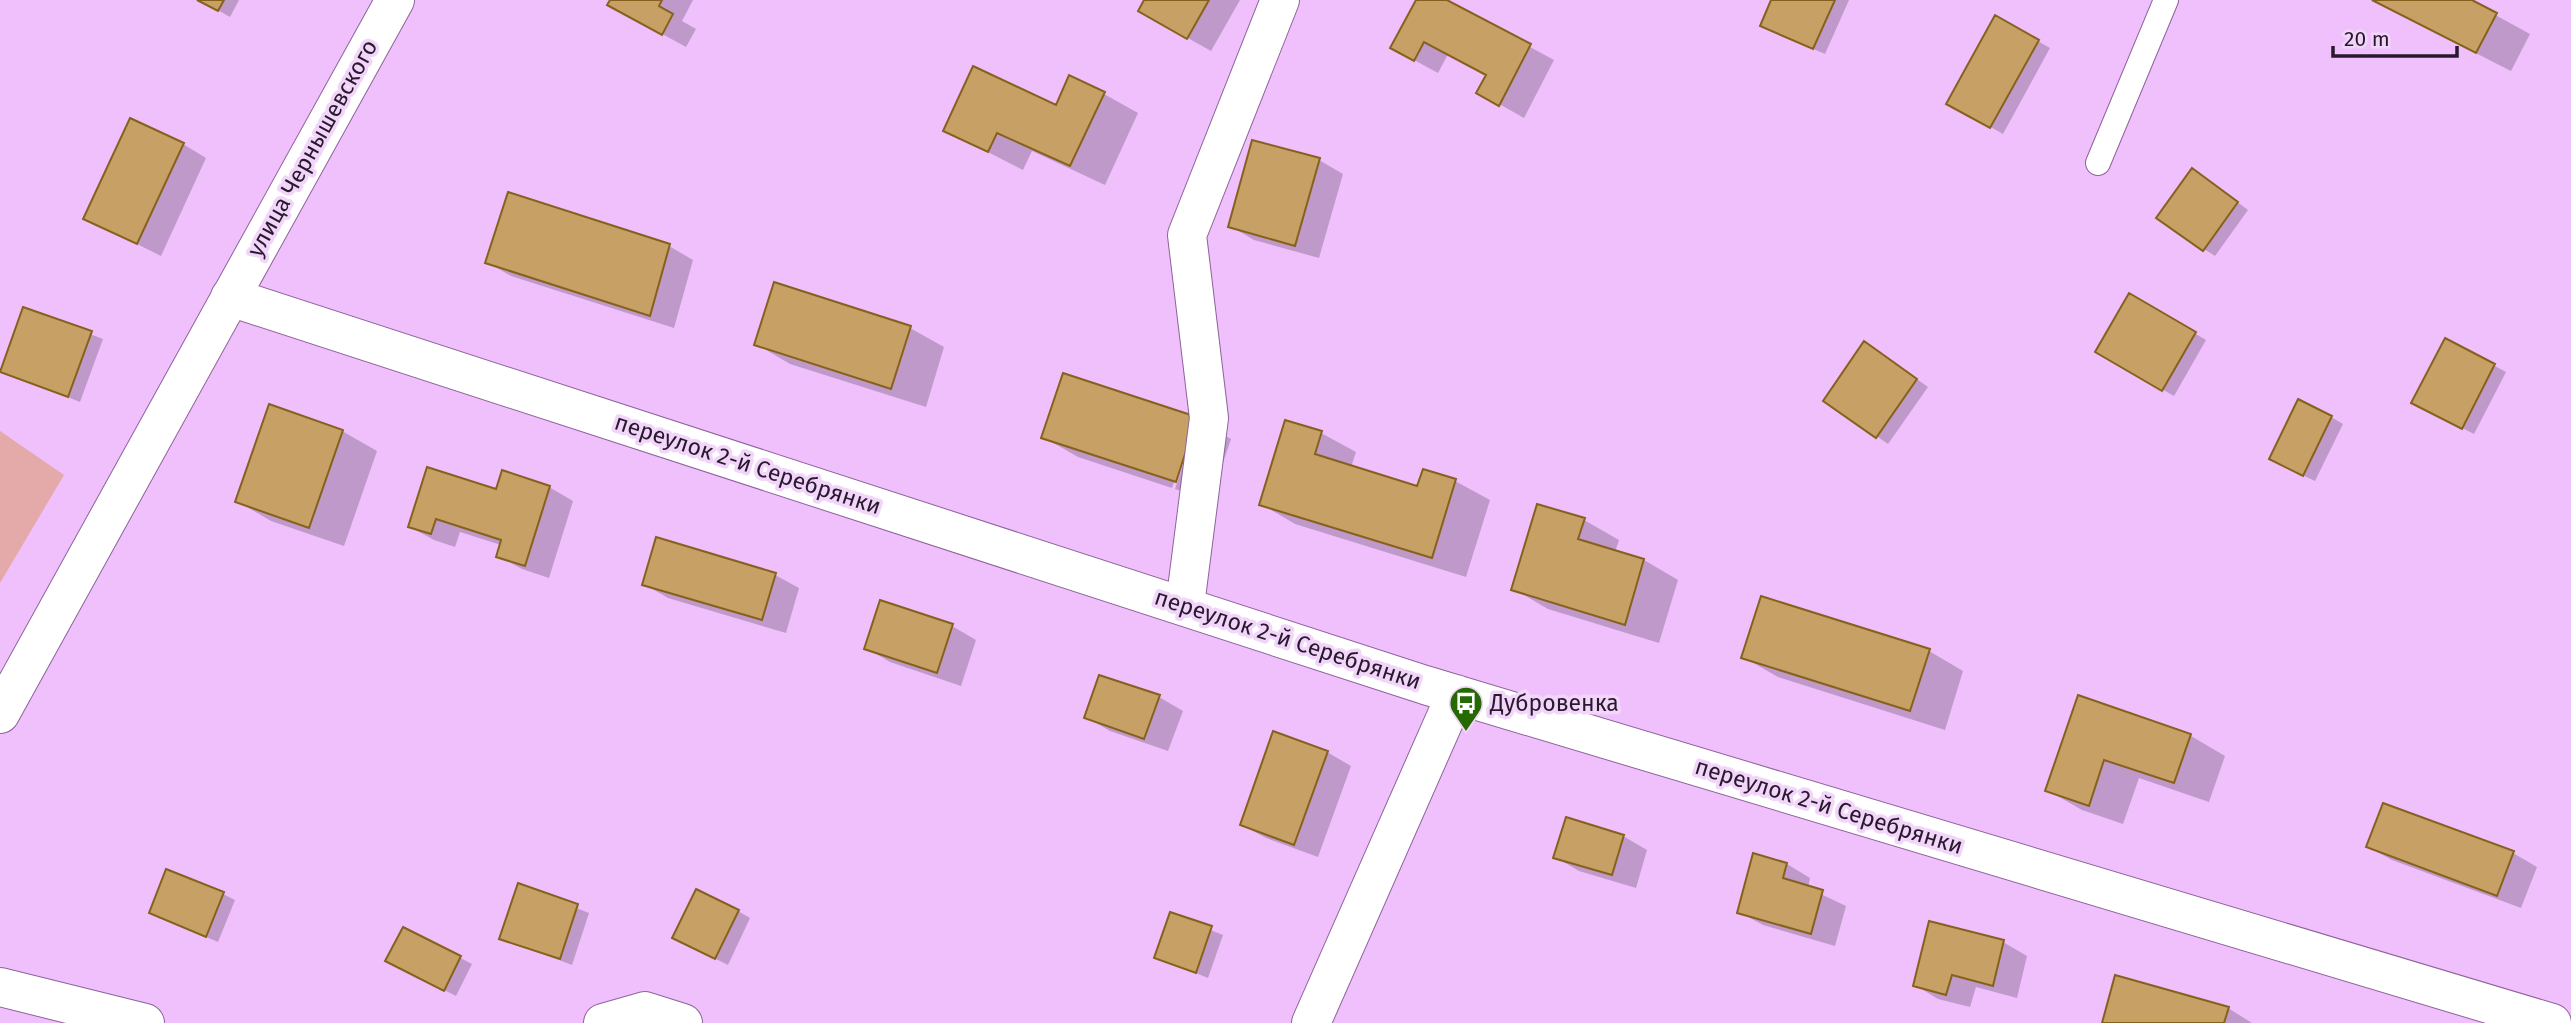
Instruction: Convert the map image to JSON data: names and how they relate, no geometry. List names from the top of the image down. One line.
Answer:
{"streets":{"street":["улица Чернышевского","переулок 2-й Серебрянки"]},"crossings":[["улица Чернышевского","переулок 2-й Серебрянки"]],"places":{"bus stop":["Дубровенка"]},"scale_bar":"20 m"}
